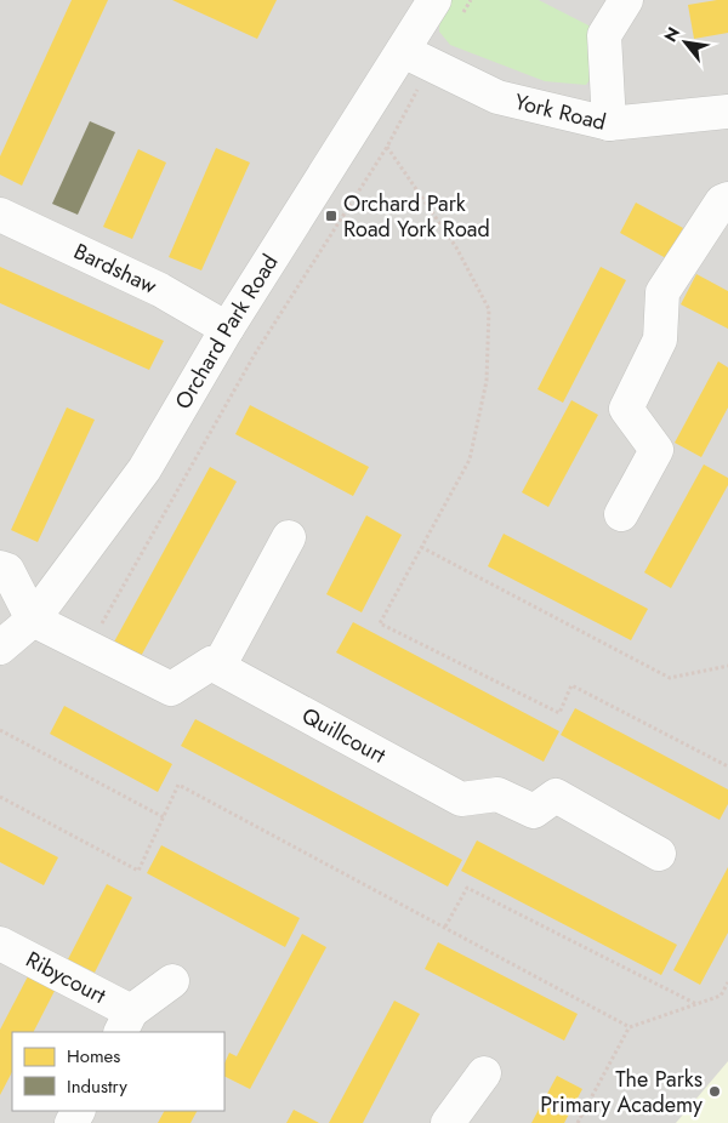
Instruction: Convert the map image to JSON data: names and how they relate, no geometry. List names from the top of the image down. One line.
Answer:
{"streets":{"street":["York Road","Bardshaw","Orchard Park Road","Quillcourt","Ribycourt"]},"crossings":[["York Road","Orchard Park Road"],["Bardshaw","Orchard Park Road"]],"places":{"transit":["Orchard Park Road York Road"],"other":["The Parks Primary Academy"]},"legend":["Homes","Industry"],"north":"top left"}
